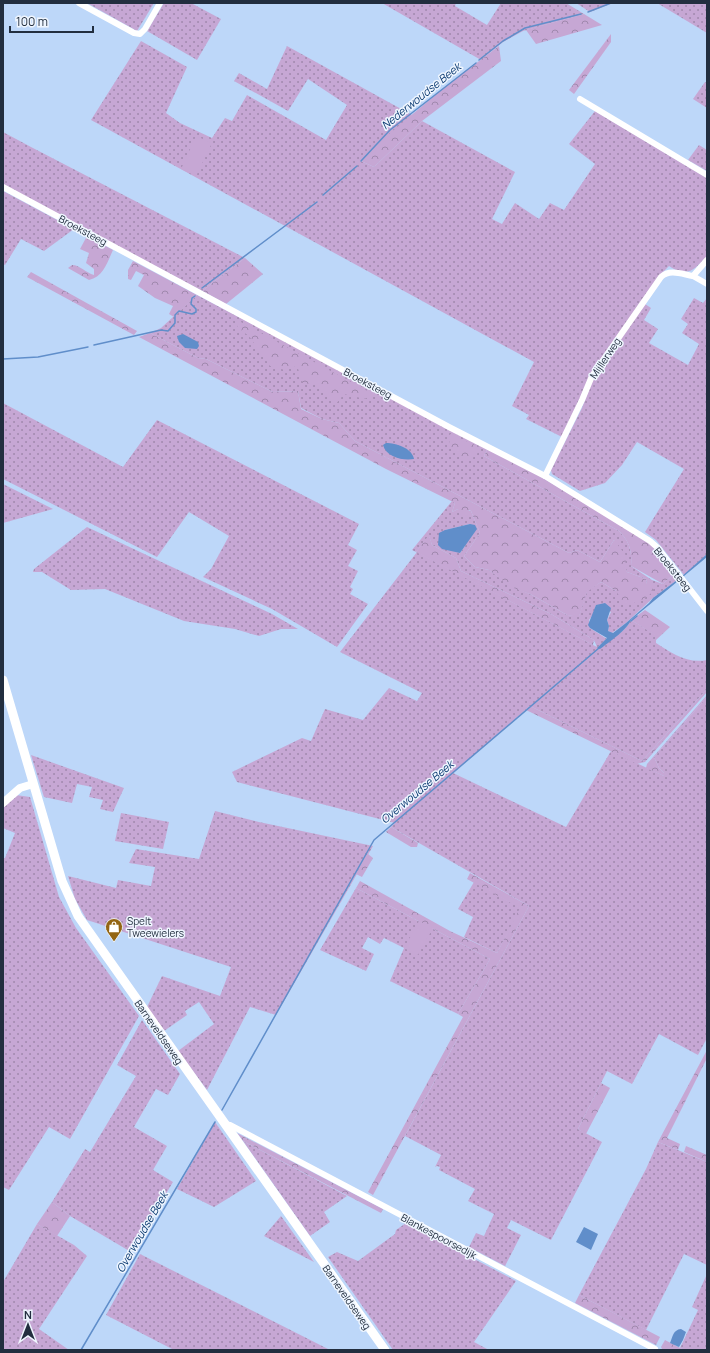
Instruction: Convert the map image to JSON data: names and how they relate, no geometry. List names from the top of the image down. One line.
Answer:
{"streets":{"main road":["Barneveldseweg"],"street":["Broeksteeg","Mijllerweg","Blankespoorsedijk"]},"crossings":[["Broeksteeg","Mijllerweg"],["Barneveldseweg","Blankespoorsedijk"]],"water":["Nederwoudse Beek","Overwoudse Beek"],"places":{"shop":["Spelt Tweewielers"]},"scale_bar":"100 m","north":"top"}
